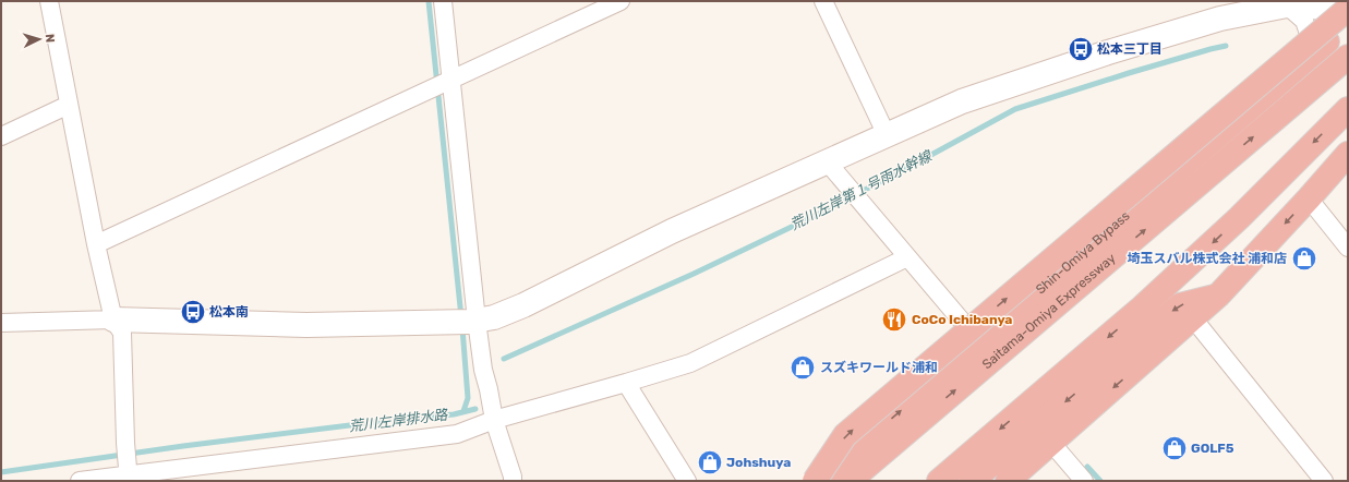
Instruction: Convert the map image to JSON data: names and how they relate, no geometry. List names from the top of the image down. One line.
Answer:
{"streets":{"highway":["Shin-Omiya Bypass","Saitama-Omiya Expressway"]},"water":["荒川左岸第１号雨水幹線","荒川左岸排水路"],"places":{"bus stop":["松本三丁目","松本南"],"shop":["埼玉スバル株式会社 浦和店","スズキワールド浦和","GOLF5","Johshuya"],"restaurant":["CoCo Ichibanya"]},"north":"right"}
